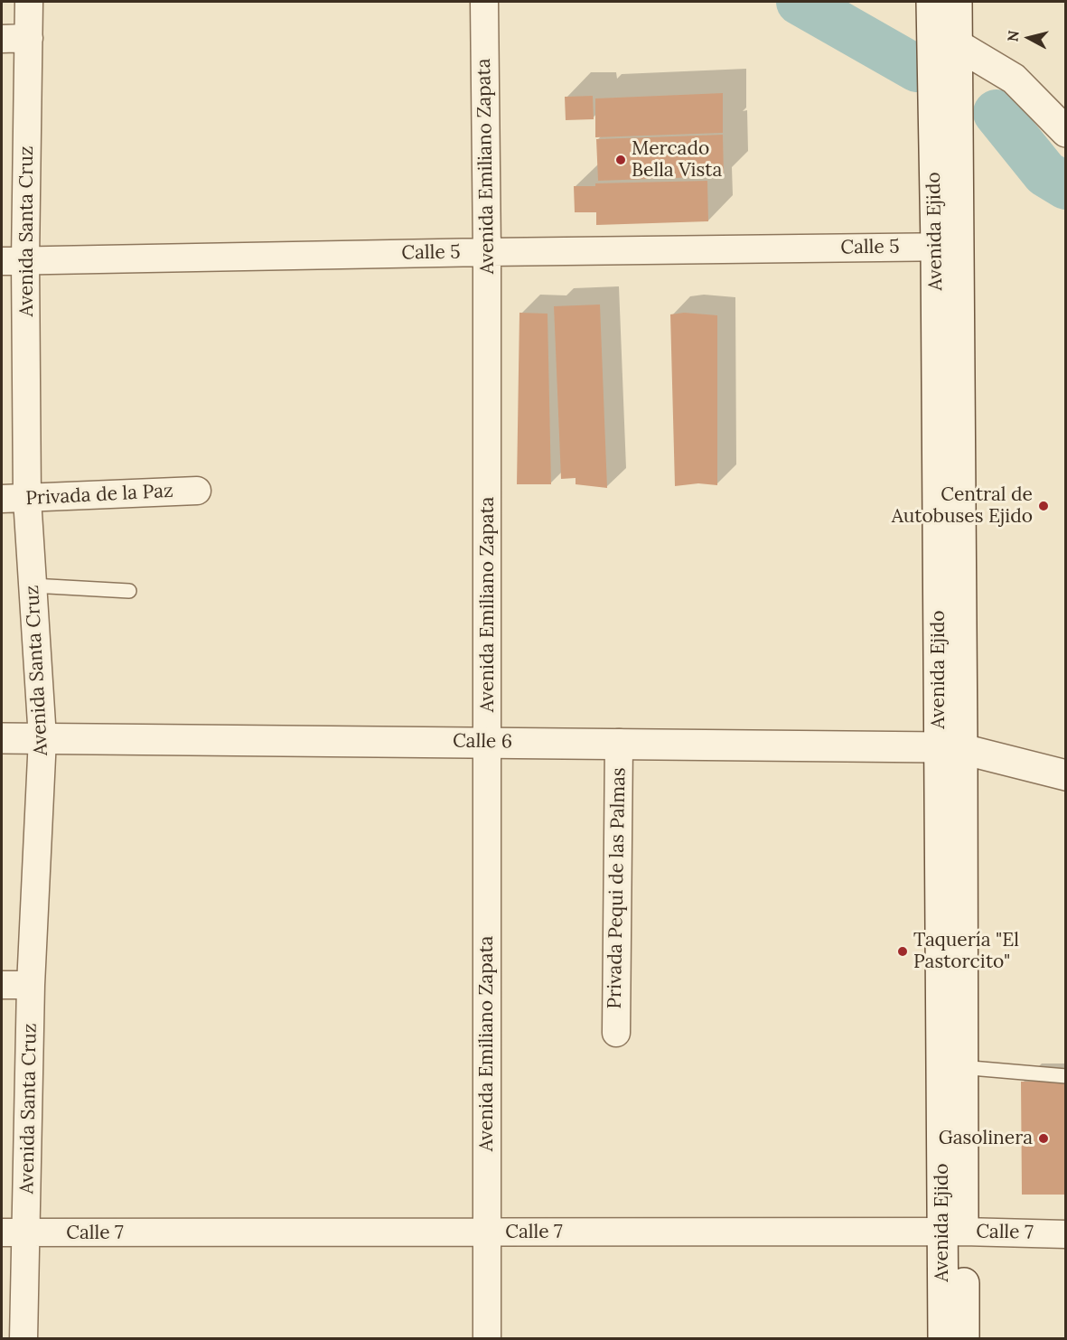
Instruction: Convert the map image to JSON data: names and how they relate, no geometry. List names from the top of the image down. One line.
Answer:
{"streets":{"main road":["Avenida Ejido","Calle 6"],"street":["Avenida Emiliano Zapata","Avenida Santa Cruz","Calle 5","Privada de la Paz","Privada Pequi de las Palmas","Calle 7"]},"crossings":[["Avenida Emiliano Zapata","Calle 5"],["Avenida Emiliano Zapata","Calle 6"],["Avenida Emiliano Zapata","Calle 7"],["Avenida Santa Cruz","Calle 5"],["Avenida Santa Cruz","Privada de la Paz"],["Avenida Santa Cruz","Calle 6"],["Avenida Santa Cruz","Calle 7"],["Avenida Ejido","Calle 5"],["Avenida Ejido","Calle 6"],["Avenida Ejido","Calle 7"],["Calle 6","Privada Pequi de las Palmas"]],"places":["Mercado Bella Vista","Central de Autobuses Ejido","Taquería \"El Pastorcito\"","Gasolinera"],"north":"left"}
